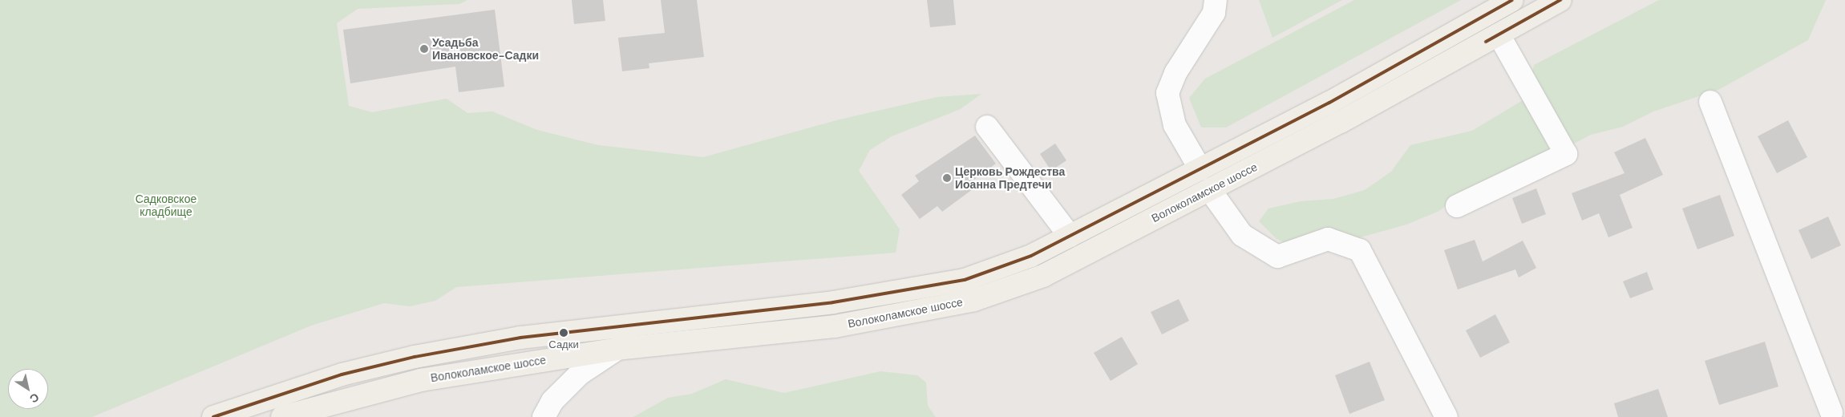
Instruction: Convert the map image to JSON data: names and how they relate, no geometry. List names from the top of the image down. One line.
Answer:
{"streets":{"main road":["Волоколамское шоссе"]},"parks":["Садковское кладбище"],"places":["Усадьба Ивановское-Садки","Церковь Рождества Иоанна Предтечи","Садки"],"north":"bottom right"}
